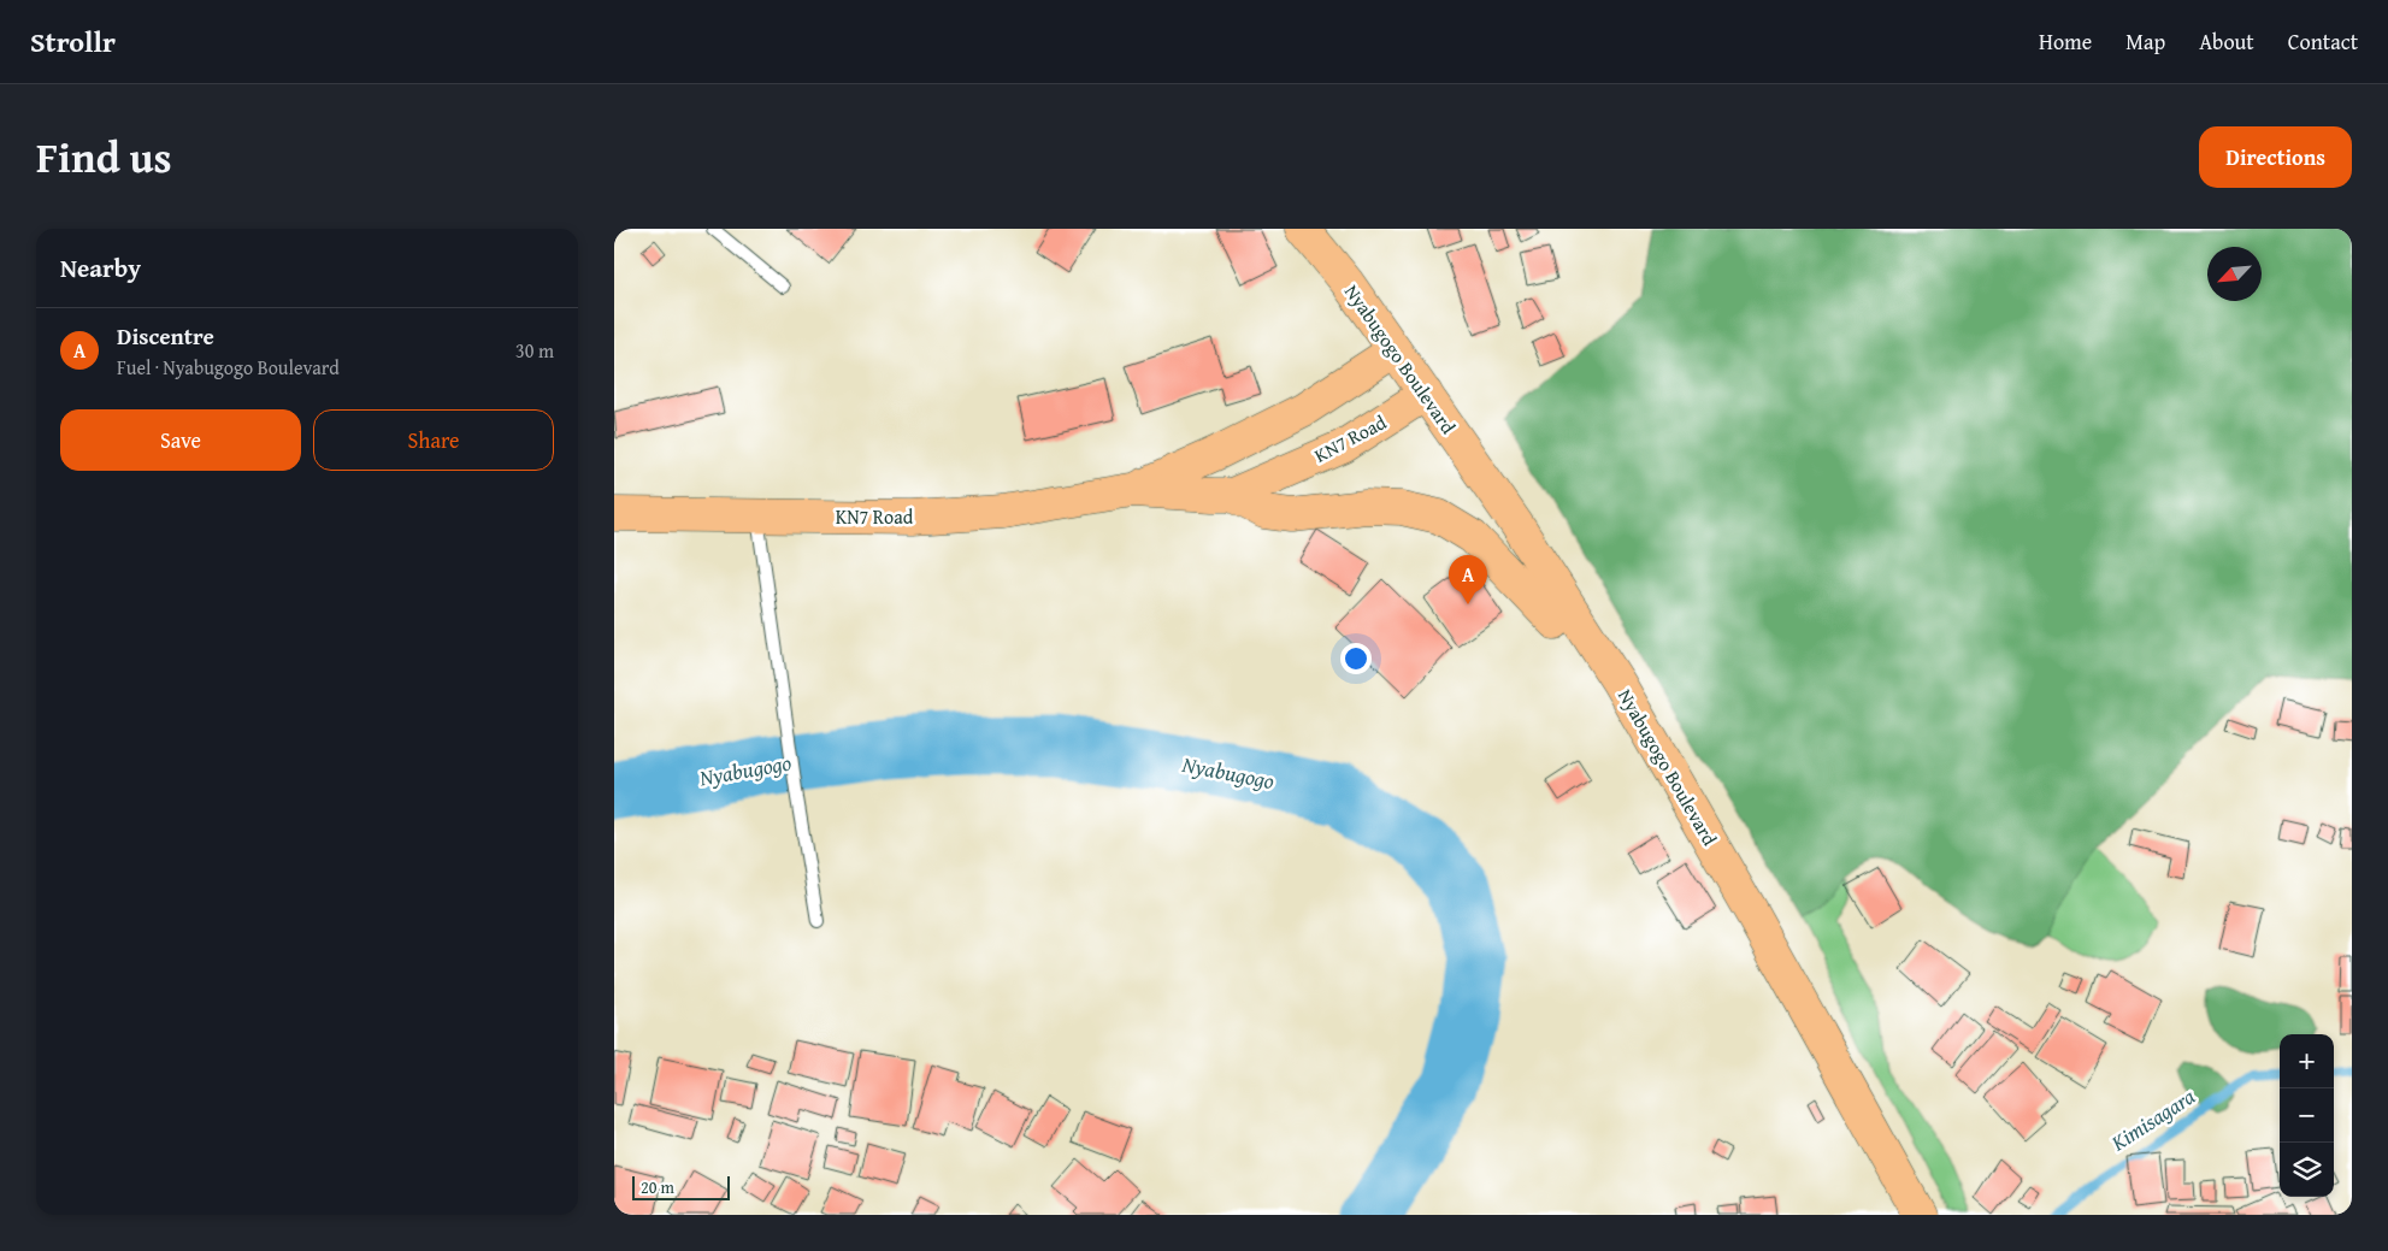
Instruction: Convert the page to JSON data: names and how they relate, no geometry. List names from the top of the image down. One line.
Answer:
{"streets":{"main road":["Nyabugogo Boulevard","KN7 Road"]},"crossings":[["Nyabugogo Boulevard","KN7 Road"]],"water":["Nyabugogo","Kimisagara"],"scale_bar":"20 m","north":"bottom left","page":{"header":"Strollr","nav":["Home","Map","About","Contact"],"title":"Find us","buttons":["Directions",["Save","Share"]],"heading":"Nearby","list":[{"mark":"A","name":"Discentre","note":"Fuel · Nyabugogo Boulevard","value":"30 m"}],"pins":"A","map_buttons":["+","−"],"scale":"20 m"}}
